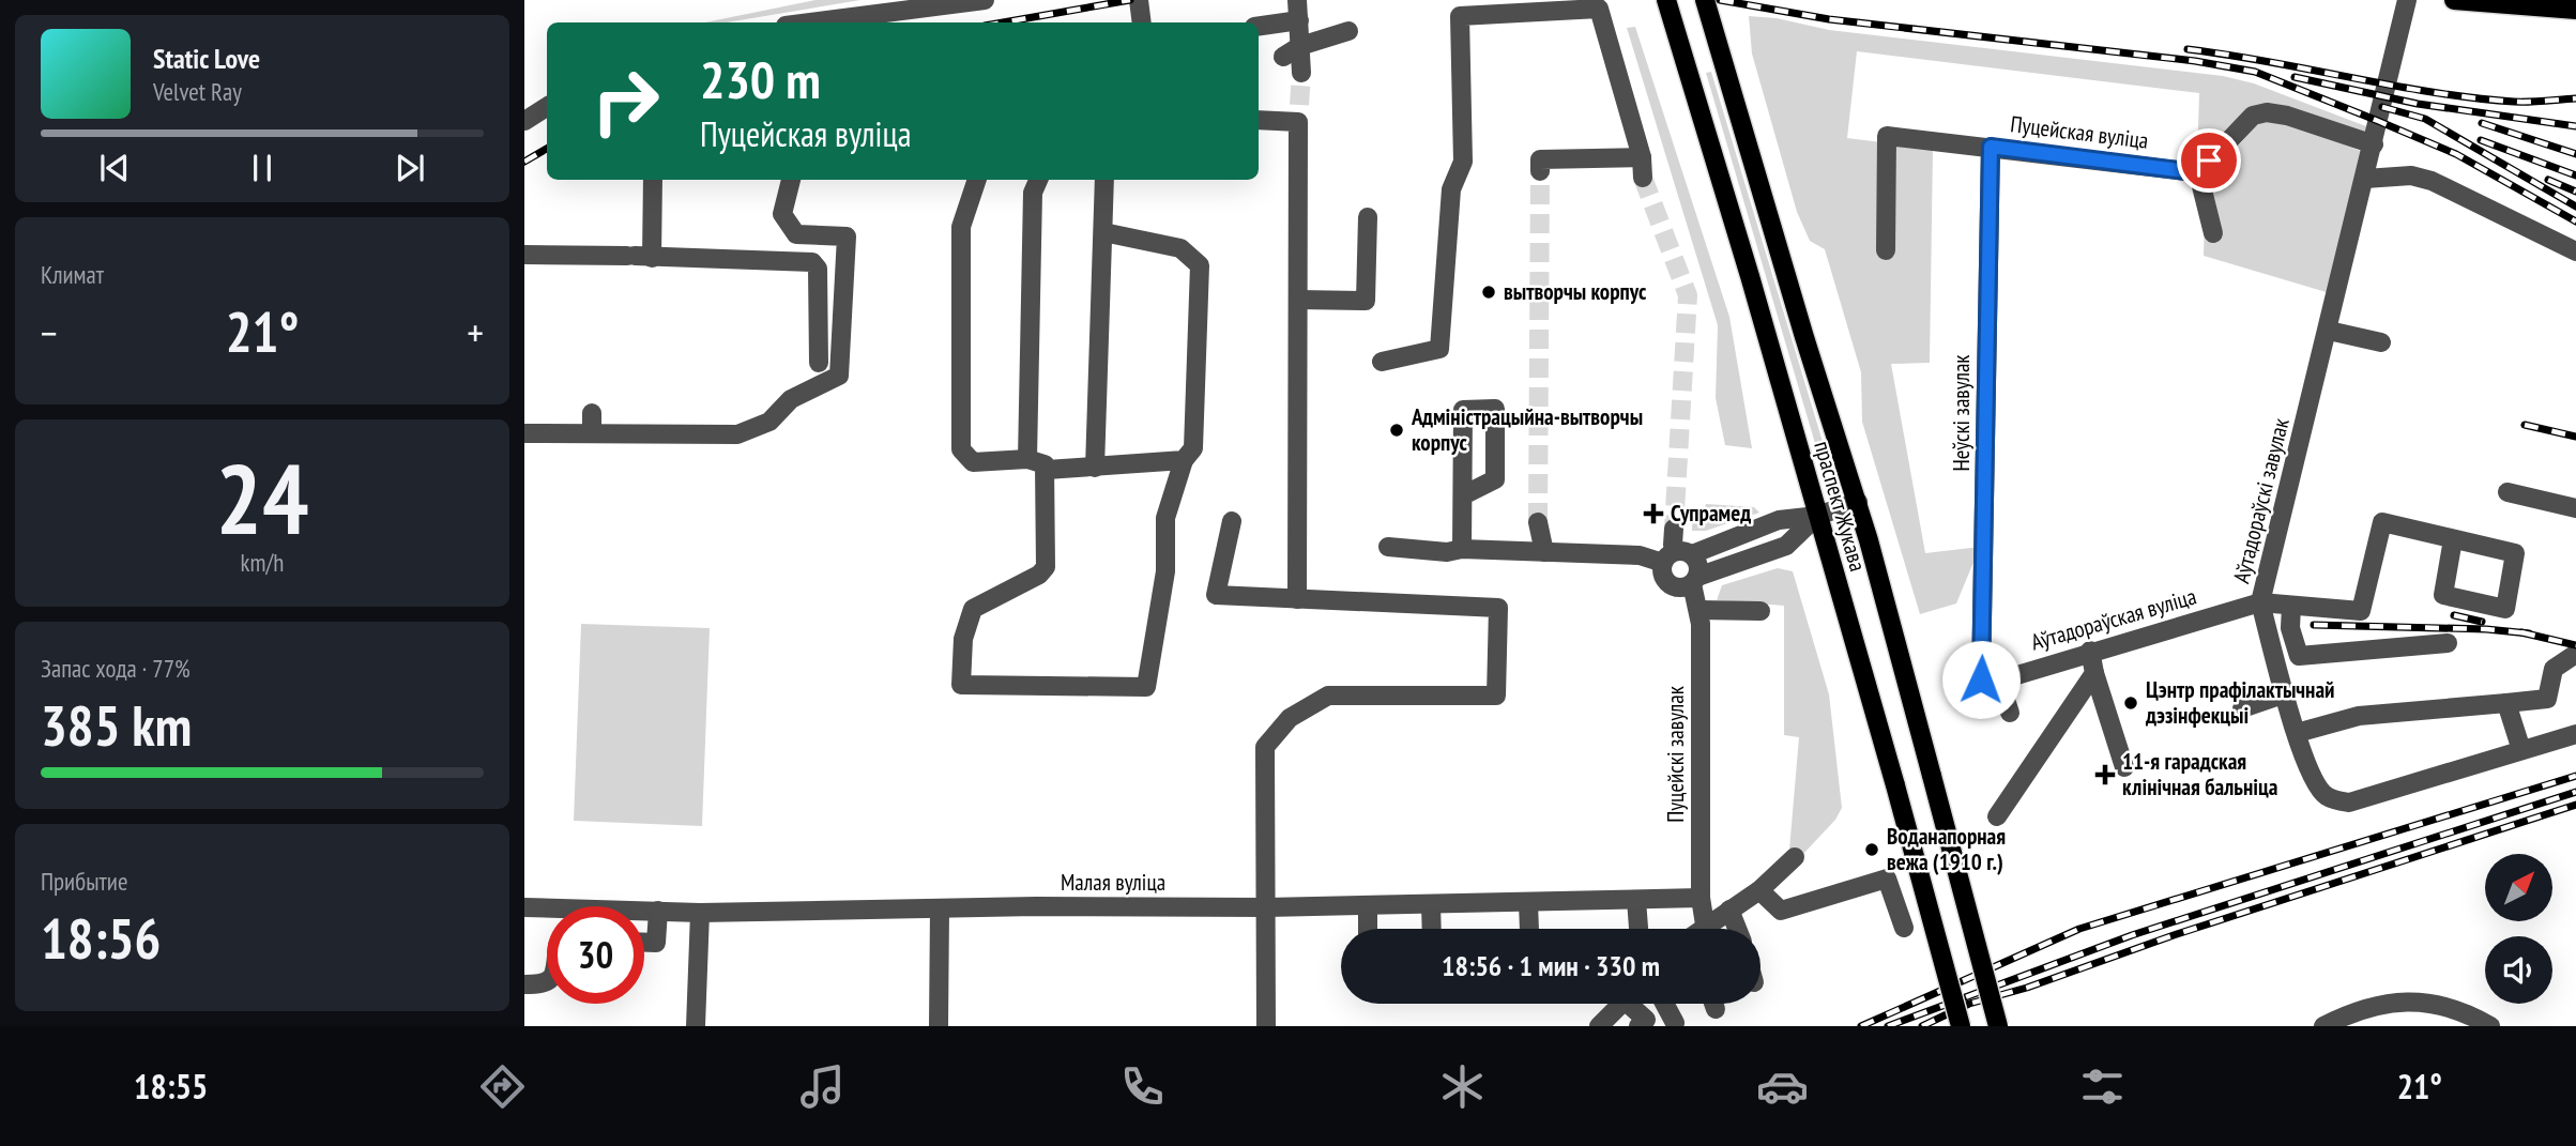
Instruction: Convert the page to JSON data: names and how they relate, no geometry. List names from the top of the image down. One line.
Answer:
{"streets":{"main road":["праспект Жукава"],"street":["Пуцейская вуліца","Неўскі завулак","Аўтадораўскі завулак","Аўтадораўская вуліца","Пуцейскі завулак","Малая вуліца"]},"crossings":[["Пуцейская вуліца","Неўскі завулак"],["Неўскі завулак","Аўтадораўская вуліца"],["Аўтадораўскі завулак","Аўтадораўская вуліца"],["Пуцейскі завулак","Малая вуліца"]],"places":{"other":["вытворчы корпус","Адміністрацыйна-вытворчы корпус","Цэнтр прафілактычнай дэзінфекцыі","Воданапорная вежа (1910 г.)"],"health":["Супрамед","11-я гарадская клінічная бальніца"]},"north":"top right","page":{"turn":["230 m","Пуцейская вуліца"],"song":["Static Love","Velvet Ray"],"tile":["Климат",["24","km/h"],["Запас хода · 77%","385 km"],["Прибытие","18:56"]],"heat":["−","21°","+"],"limit":"30","trip":"18:56 · 1 мин · 330 m","tabs":["18:55","21°"]}}
